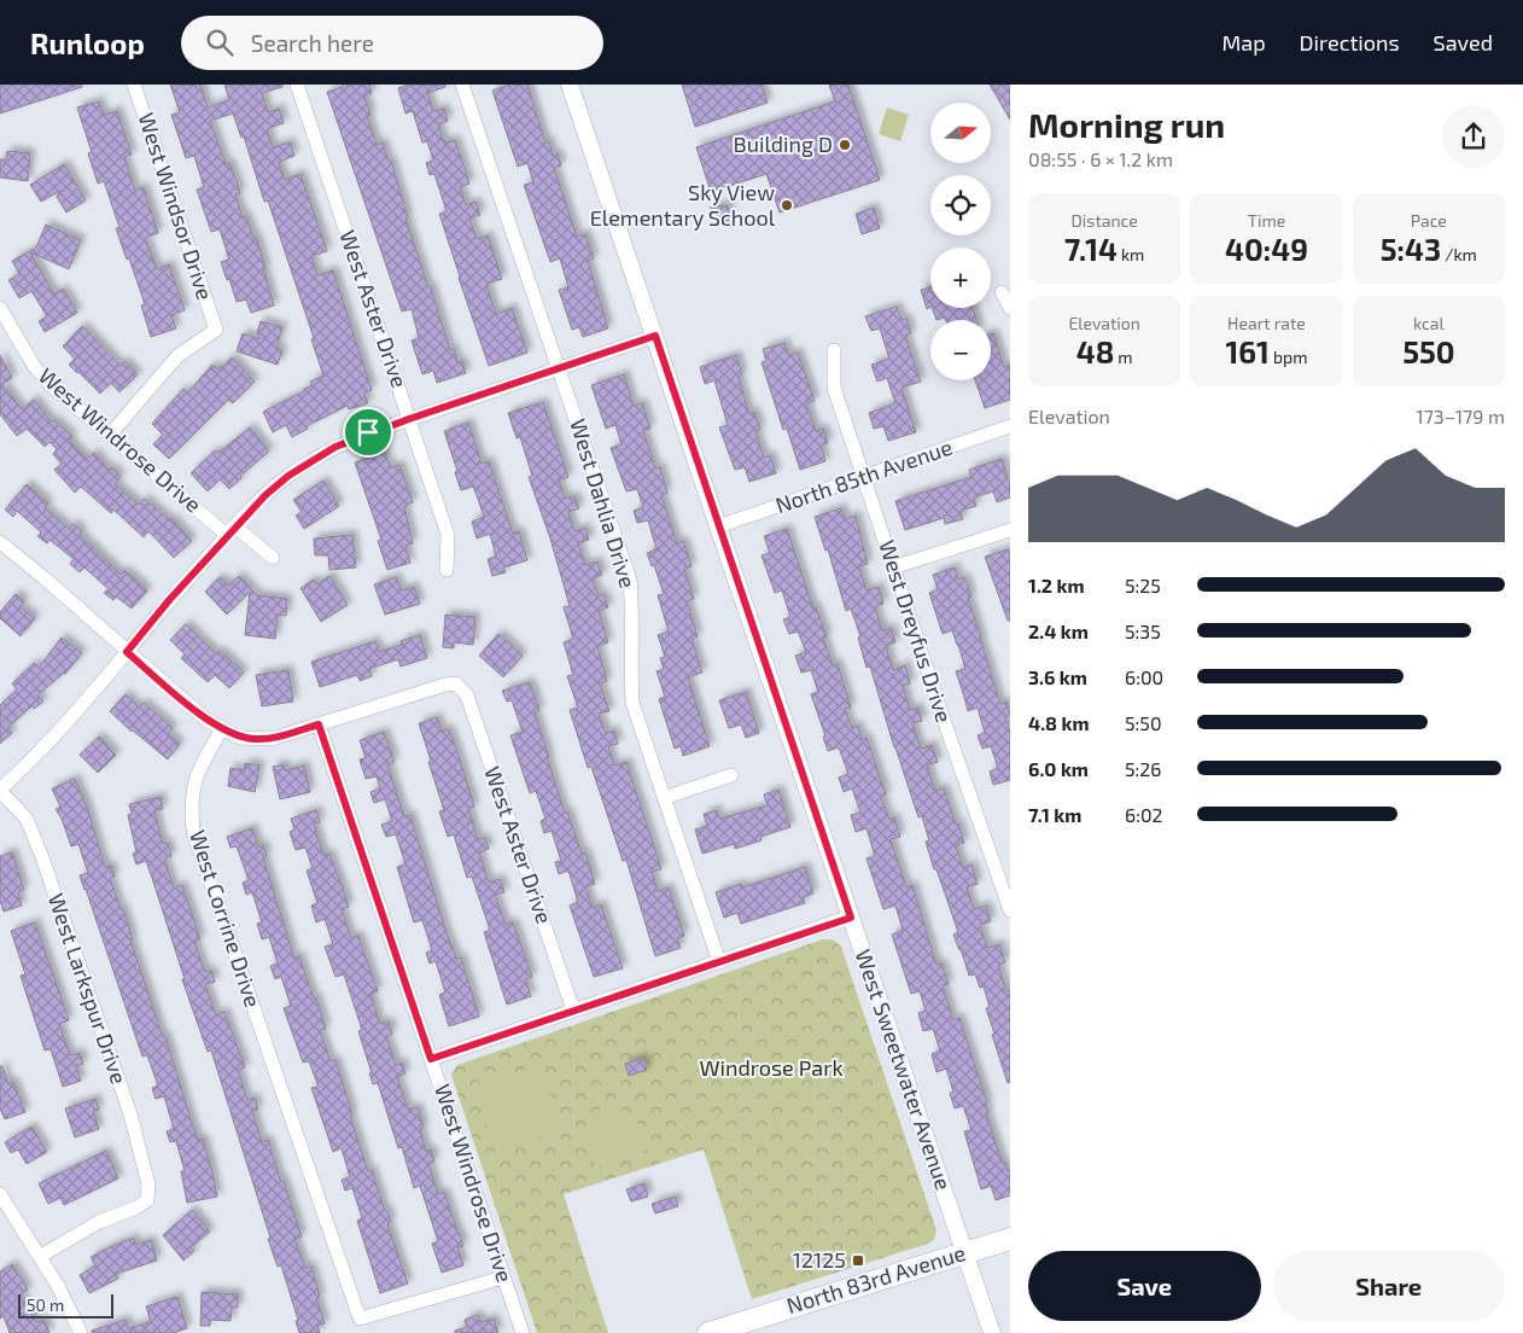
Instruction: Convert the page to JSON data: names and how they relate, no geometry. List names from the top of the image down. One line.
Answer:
{"streets":{"main road":["North 83rd Avenue"],"street":["West Windsor Drive","West Aster Drive","West Windrose Drive","North 85th Avenue","West Dahlia Drive","West Dreyfus Drive","West Corrine Drive","West Larkspur Drive","West Sweetwater Avenue"]},"crossings":[["West Windsor Drive","West Windrose Drive"],["West Aster Drive","West Windrose Drive"],["West Windrose Drive","West Corrine Drive"],["North 85th Avenue","West Dreyfus Drive"],["North 85th Avenue","West Sweetwater Avenue"],["West Sweetwater Avenue","North 83rd Avenue"]],"parks":["Windrose Park"],"places":{"other":["Building D","Sky View Elementary School"],"transit":["12125"]},"scale_bar":"50 m","north":"right","page":{"header":"Runloop","search":"Search here","nav":["Map","Directions","Saved"],"heading":["Morning run","08:55 · 6 × 1.2 km"],"map_buttons":["+","−"],"stats":[["Distance","7.14 km"],["Time","40:49"],["Pace","5:43 /km"],["Elevation","48 m"],["Heart rate","161 bpm"],["kcal","550"]],"chart":["Elevation","173–179 m"],"list":[{"name":"1.2 km","note":"5:25"},{"name":"2.4 km","note":"5:35"},{"name":"3.6 km","note":"6:00"},{"name":"4.8 km","note":"5:50"},{"name":"6.0 km","note":"5:26"},{"name":"7.1 km","note":"6:02"}],"buttons":["Save","Share"],"scale":"50 m"}}
